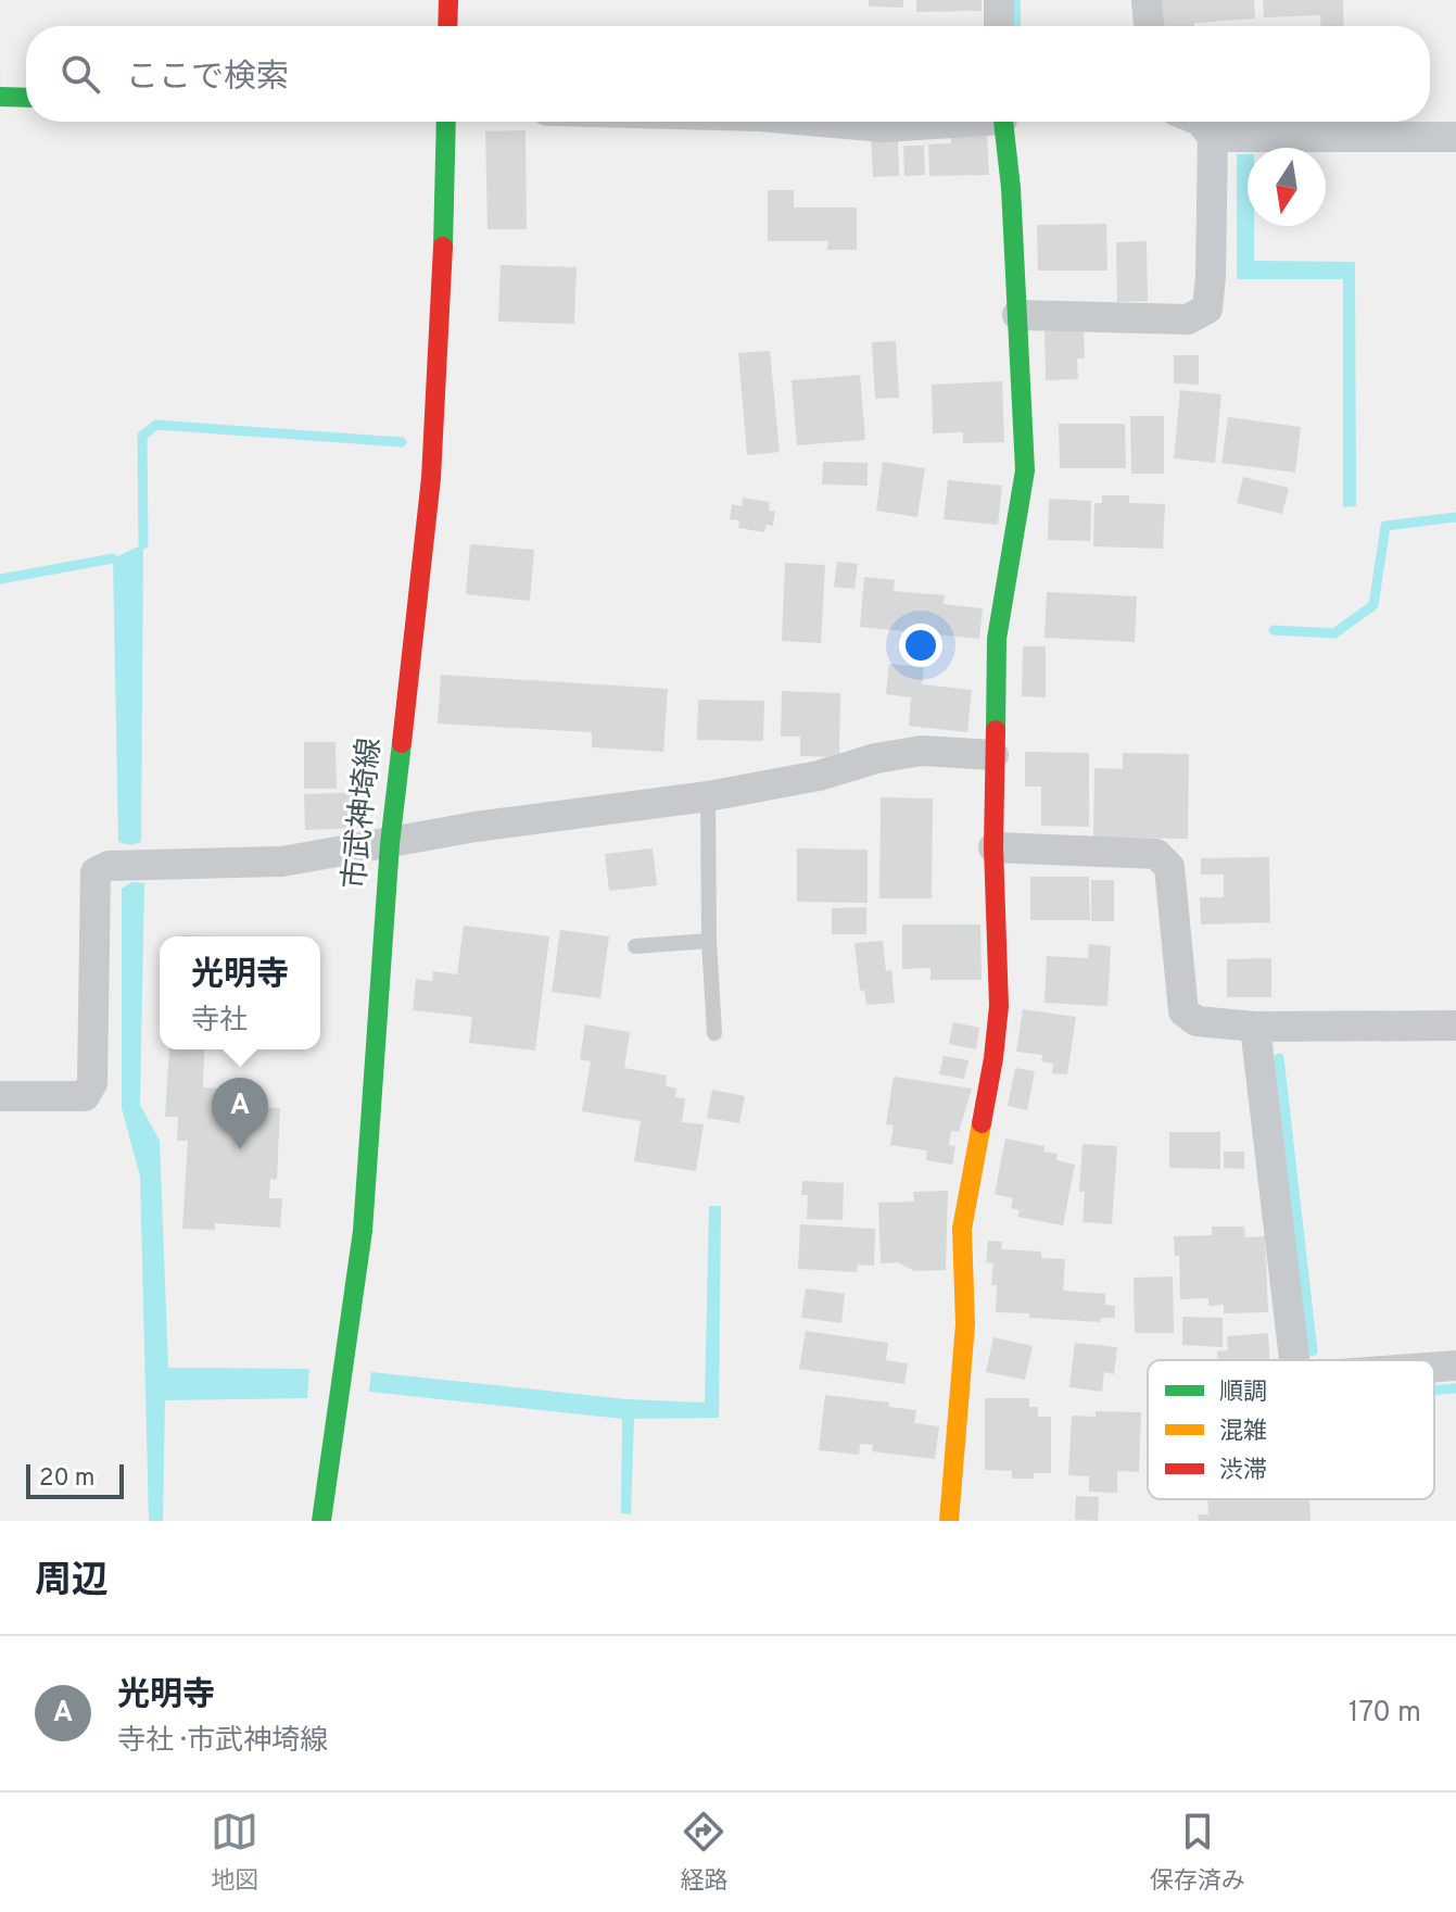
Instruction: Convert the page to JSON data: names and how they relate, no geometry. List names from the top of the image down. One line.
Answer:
{"streets":{"street":["市武神埼線"]},"legend":["順調","混雑","渋滞"],"scale_bar":"20 m","north":"bottom","page":{"search":"ここで検索","popup":["光明寺","寺社"],"pins":"A","scale":"20 m","heading":"周辺","list":[{"mark":"A","name":"光明寺","note":"寺社 · 市武神埼線","value":"170 m"}],"nav":["地図","経路","保存済み"]}}
